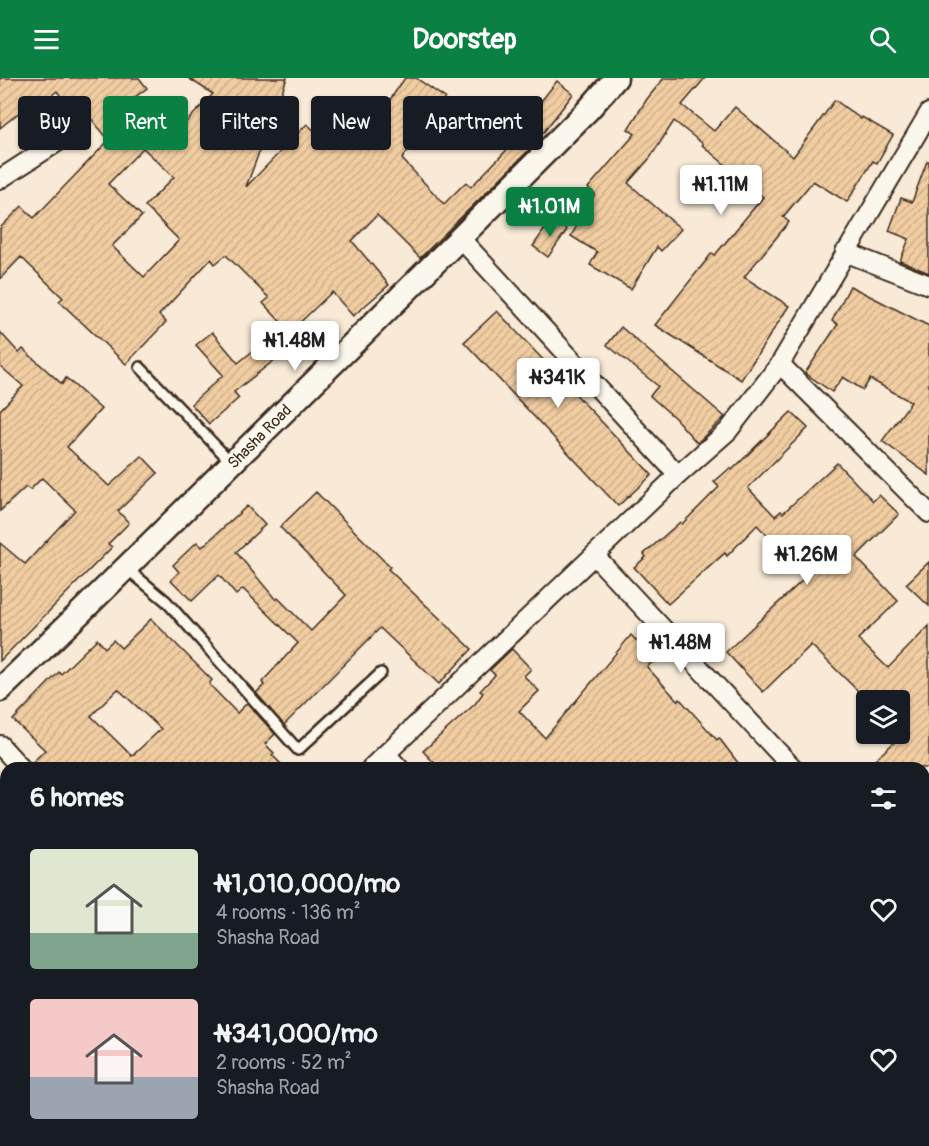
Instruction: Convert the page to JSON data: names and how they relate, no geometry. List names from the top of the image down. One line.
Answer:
{"streets":{"street":["Shasha Road"]},"page":{"header":"Doorstep","chip":["Buy","Rent","Filters","New","Apartment"],"price":["₦1.11M","₦1.01M","₦1.48M","₦341K","₦1.26M","₦1.48M"],"heading":"6 homes","list":[{"name":"₦1,010,000/mo","note":"4 rooms · 136 m² · Shasha Road"},{"name":"₦341,000/mo","note":"2 rooms · 52 m² · Shasha Road"}]}}
